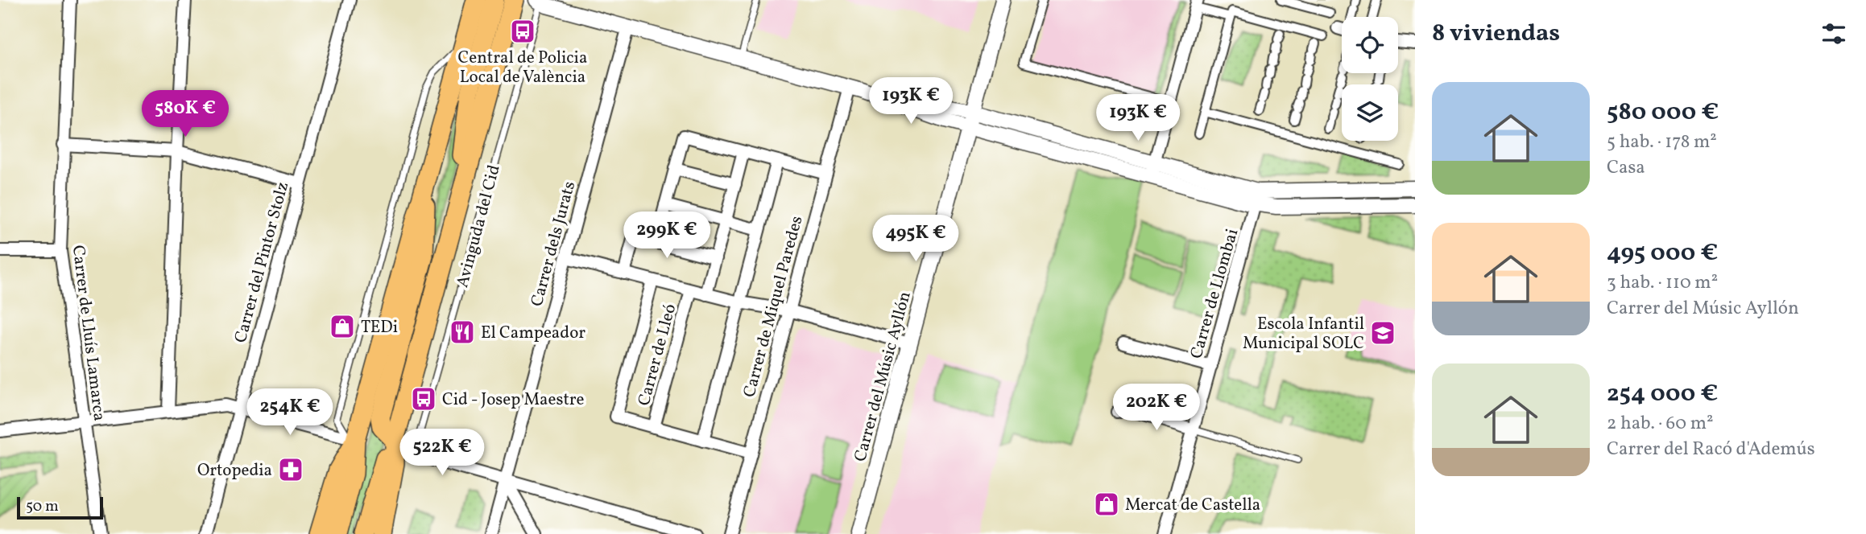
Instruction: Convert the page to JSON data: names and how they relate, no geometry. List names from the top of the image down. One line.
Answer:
{"streets":{"main road":["Avinguda del Cid"],"street":["Carrer dels Jurats","Carrer del Pintor Stolz","Carrer de Llombai","Carrer de Miquel Paredes","Carrer de Lluís Lamarca","Carrer de Lleó","Carrer del Músic Ayllón"]},"places":{"bus stop":["Central de Policia Local de València","Cid - Josep Maestre"],"shop":["TEDi","Mercat de Castella"],"restaurant":["El Campeador"],"school or university":["Escola Infantil Municipal SOLC"],"pharmacy":["Ortopedia"]},"scale_bar":"50 m","page":{"heading":"8 viviendas","list":[{"name":"580 000 €","note":"5 hab. · 178 m² · Casa"},{"name":"495 000 €","note":"3 hab. · 110 m² · Carrer del Músic Ayllón"},{"name":"254 000 €","note":"2 hab. · 60 m² · Carrer del Racó d'Ademús"}],"price":["193K €","580K €","193K €","299K €","495K €","202K €","254K €","522K €"],"scale":"50 m"}}
